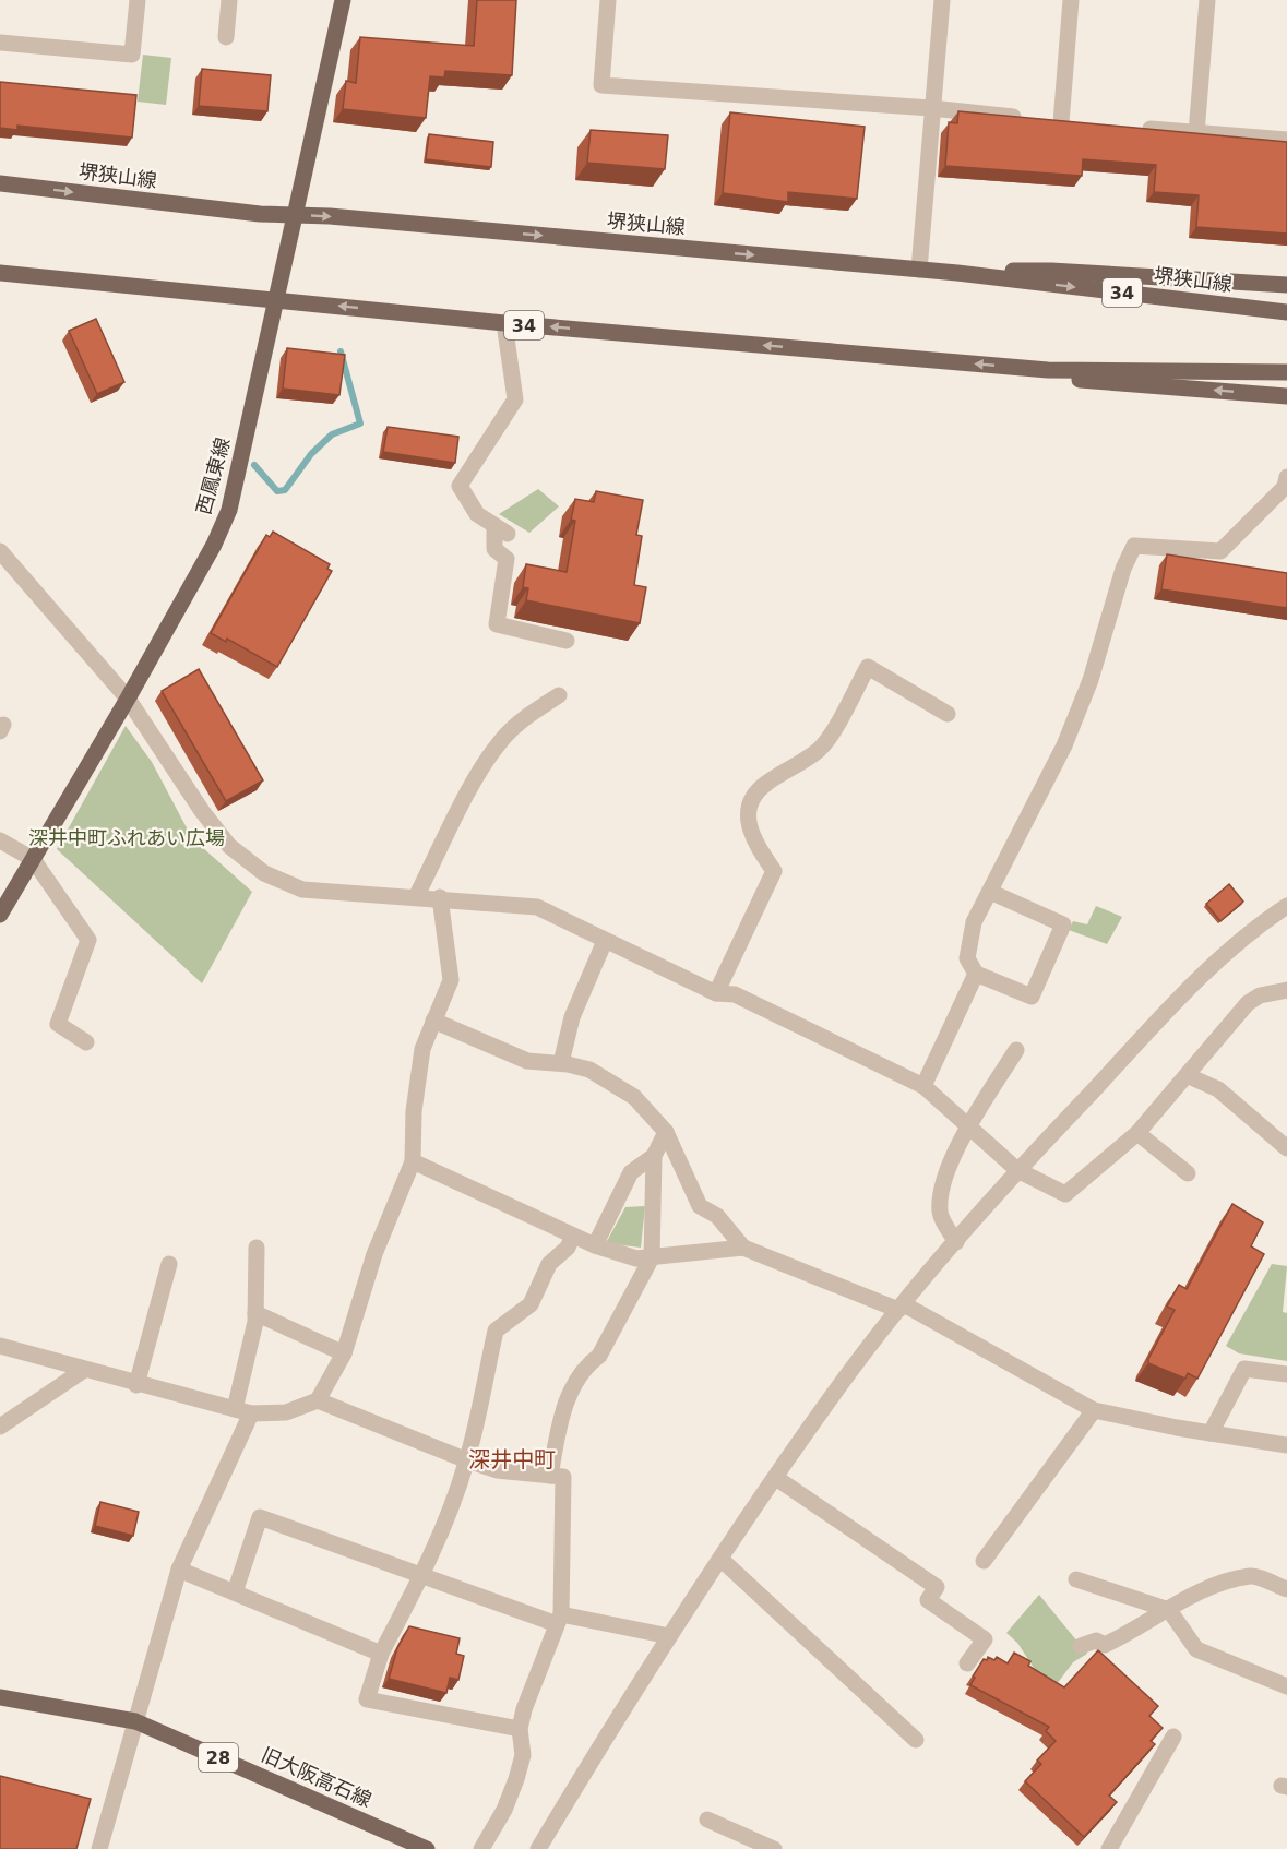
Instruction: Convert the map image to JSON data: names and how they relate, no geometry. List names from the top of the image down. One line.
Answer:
{"streets":{"main road":["堺狭山線","34","西鳳東線","28","旧大阪高石線"]},"crossings":[["堺狭山線","西鳳東線"],["34","西鳳東線"]],"districts":["深井中町"],"parks":["深井中町ふれあい広場"]}
